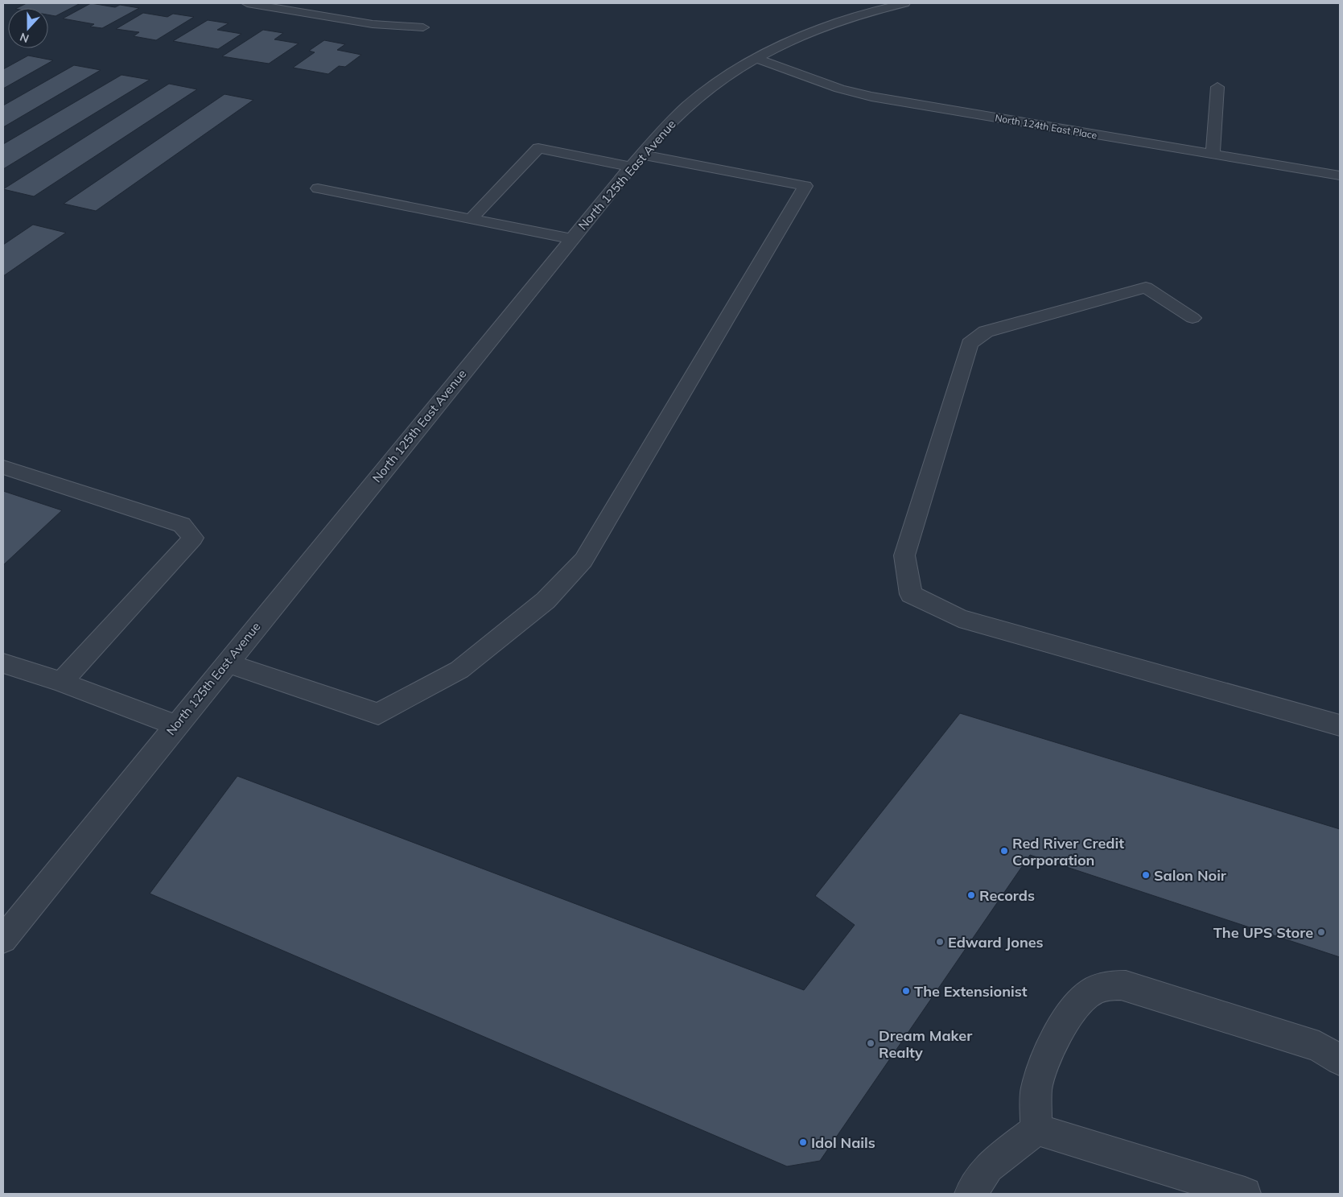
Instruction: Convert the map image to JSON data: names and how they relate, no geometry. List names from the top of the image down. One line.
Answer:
{"streets":{"street":["North 124th East Place","North 125th East Avenue"]},"crossings":[["North 124th East Place","North 125th East Avenue"]],"places":["Red River Credit Corporation","Salon Noir","Records","The UPS Store","Edward Jones","The Extensionist","Dream Maker Realty","Idol Nails"],"north":"bottom"}
